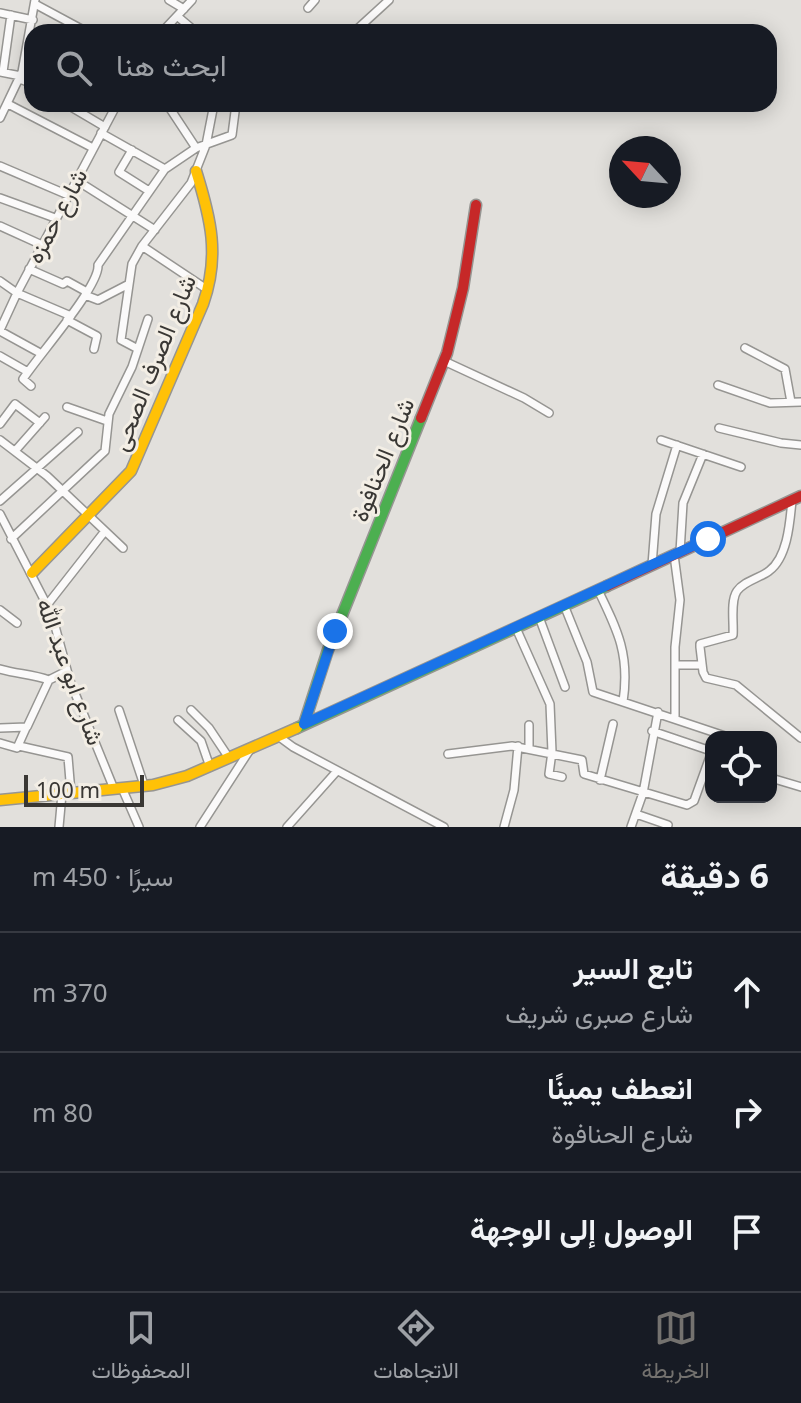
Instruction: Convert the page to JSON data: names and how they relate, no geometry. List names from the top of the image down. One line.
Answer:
{"streets":{"street":["شارع حمزه","شارع الصرف الصحى","شارع الحنافوة","شارع ابو عبد الله"]},"scale_bar":"100 m","north":"top left","page":{"search":"ابحث هنا","scale":"100 m","heading":["6 دقيقة","سيرًا · 450 m"],"list":[["تابع السير","شارع صبرى شريف","370 m"],["انعطف يمينًا","شارع الحنافوة","80 m"],"الوصول إلى الوجهة"],"nav":["الخريطة","الاتجاهات","المحفوظات"]}}
